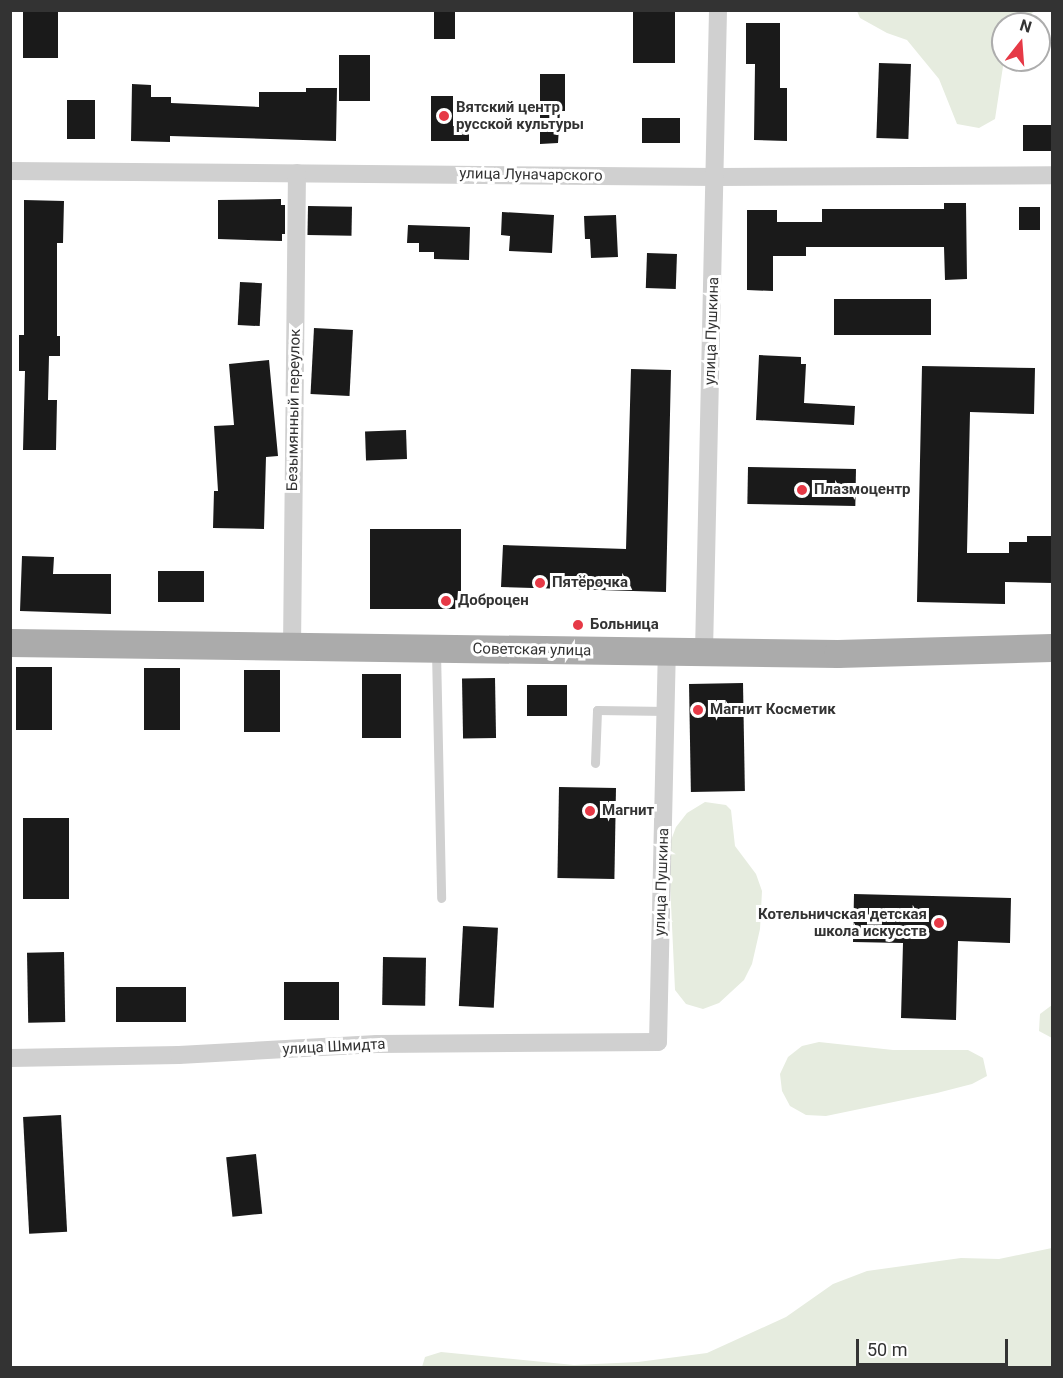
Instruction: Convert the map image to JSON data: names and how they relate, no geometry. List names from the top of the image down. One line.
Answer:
{"streets":{"main road":["Советская улица"],"street":["улица Луначарского","улица Пушкина","Безымянный переулок","улица Шмидта"]},"crossings":[["улица Луначарского","улица Пушкина"],["улица Луначарского","Безымянный переулок"],["улица Пушкина","Советская улица"],["улица Пушкина","улица Шмидта"],["Безымянный переулок","Советская улица"]],"places":["Вятский центр русской культуры","Плазмоцентр","Пятёрочка","Доброцен","Больница","Магнит Косметик","Магнит","Котельничская детская школа искусств"],"scale_bar":"50 m","north":"top"}
